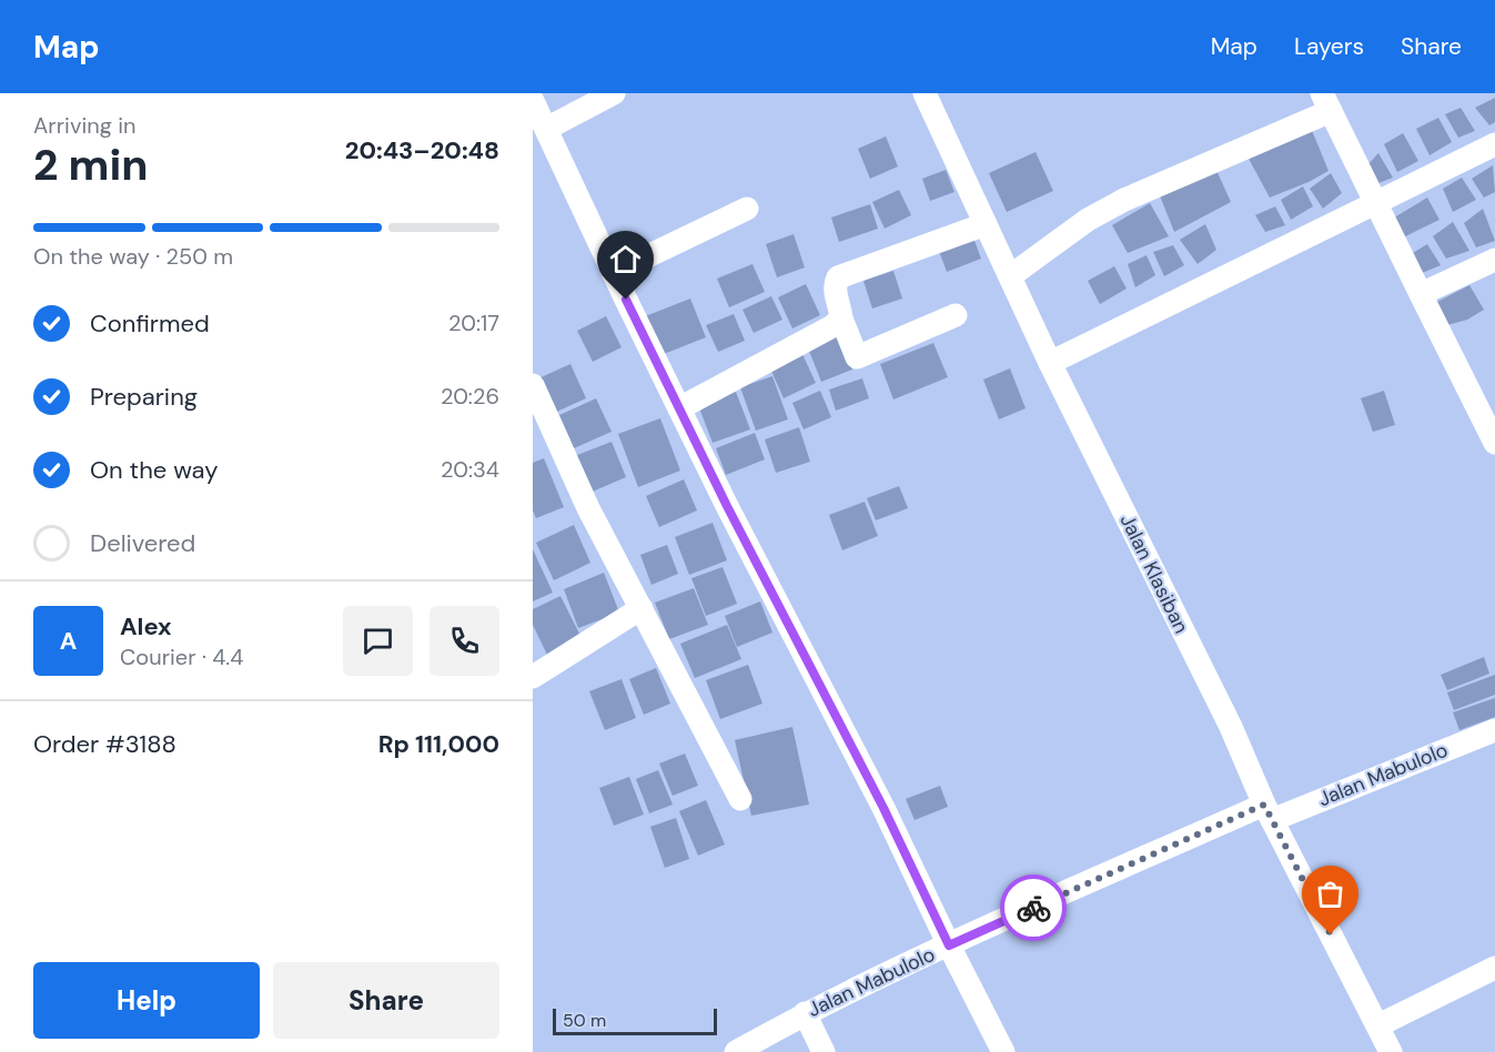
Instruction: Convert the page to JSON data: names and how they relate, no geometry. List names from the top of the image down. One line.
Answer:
{"streets":{"street":["Jalan Klasiban","Jalan Mabulolo"]},"crossings":[["Jalan Klasiban","Jalan Mabulolo"]],"scale_bar":"50 m","page":{"header":"Map","nav":["Map","Layers","Share"],"heading":["2 min","Arriving in","20:43–20:48"],"panel":["Alex","Courier · 4.4","Order #3188","Rp 111,000"],"bar":"On the way · 250 m","list":[["Confirmed","20:17"],["Preparing","20:26"],["On the way","20:34"],"Delivered"],"round":"A","buttons":["Help","Share"],"scale":"50 m"}}
